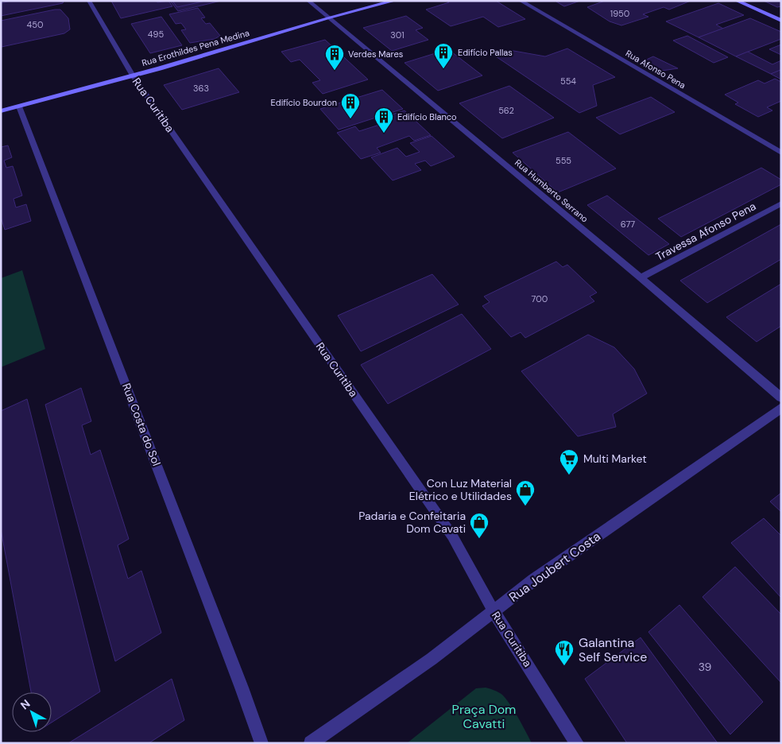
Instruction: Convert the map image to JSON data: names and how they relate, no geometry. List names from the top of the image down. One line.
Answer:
{"streets":{"street":["Rua Erothildes Pena Medina","Rua Afonso Pena","Rua Curitiba","Rua Humberto Serrano","Travessa Afonso Pena","Rua Costa do Sol","Rua Joubert Costa"]},"crossings":[["Rua Erothildes Pena Medina","Rua Curitiba"],["Rua Erothildes Pena Medina","Rua Humberto Serrano"],["Rua Erothildes Pena Medina","Rua Costa do Sol"],["Rua Curitiba","Rua Joubert Costa"],["Rua Humberto Serrano","Travessa Afonso Pena"]],"parks":["Praça Dom Cavatti"],"places":{"building":["Edifício Pallas","Verdes Mares","Edifício Bourdon","Edifício Blanco"],"supermarket":["Multi Market"],"shop":["Con Luz Material Elétrico e Utilidades","Padaria e Confeitaria Dom Cavati"],"restaurant":["Galantina Self Service"]},"house_numbers":["1950","450","495","301","554","363","562","555","677","700","39"],"north":"top left"}
